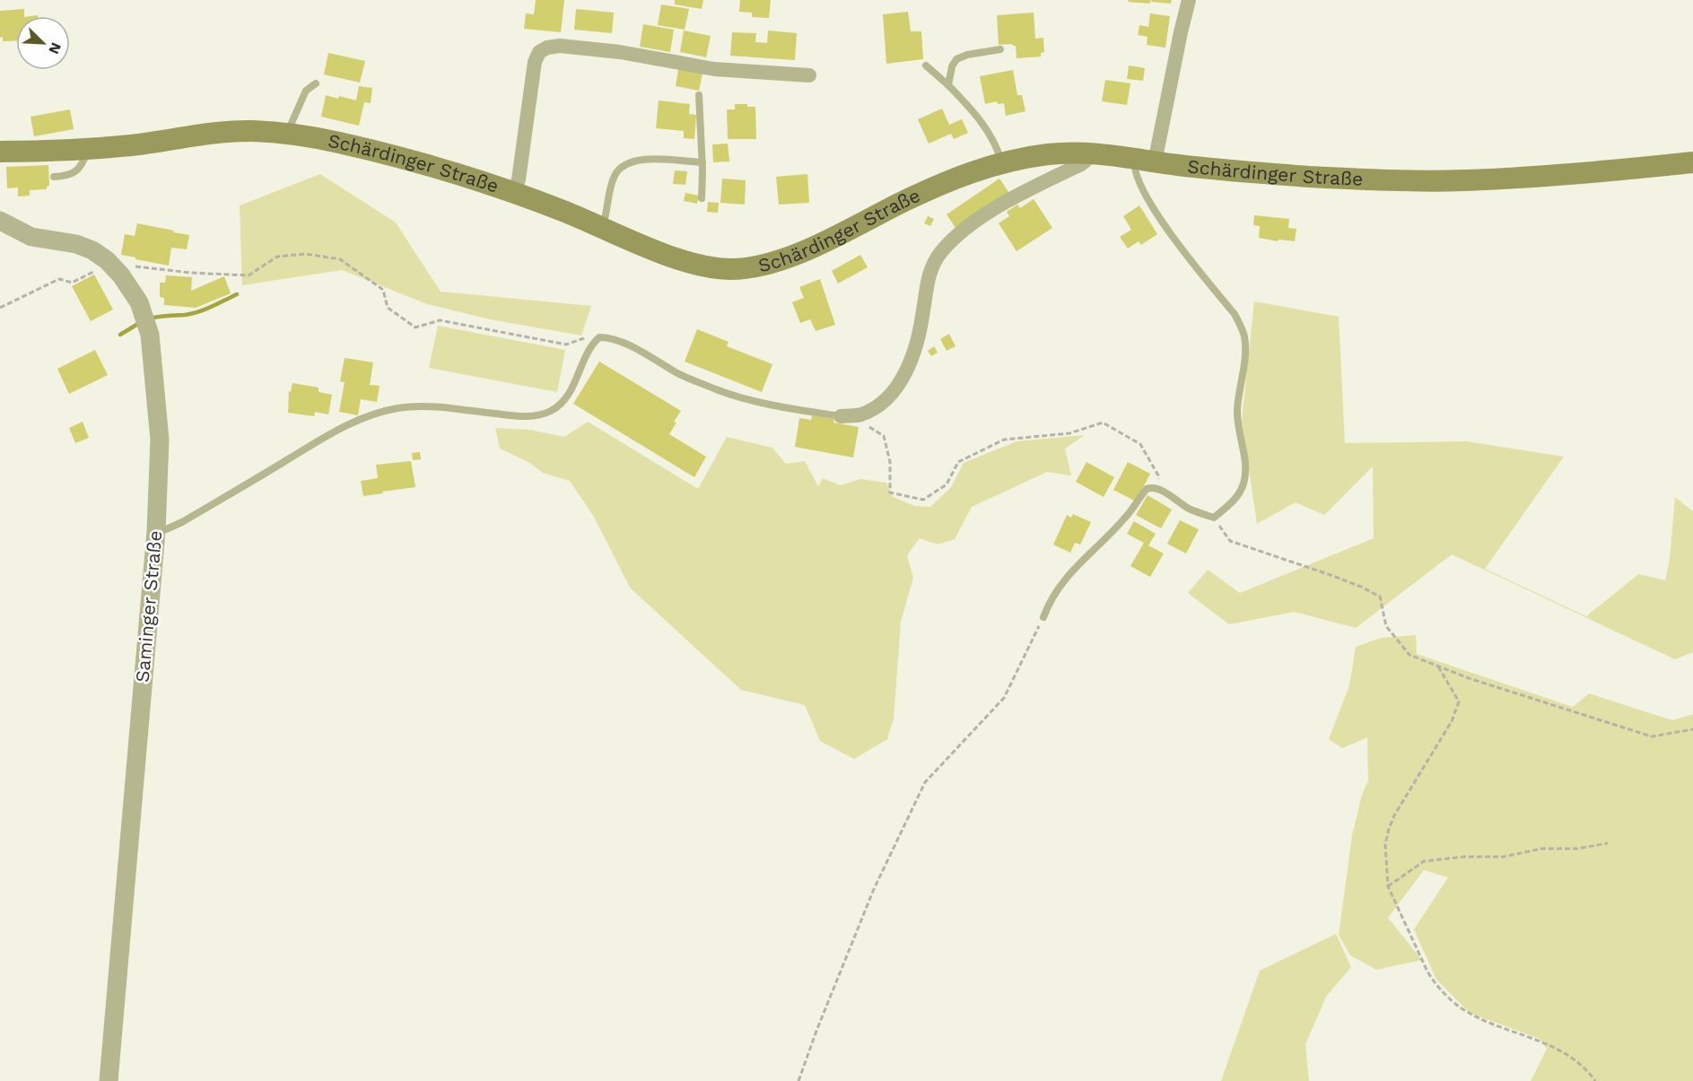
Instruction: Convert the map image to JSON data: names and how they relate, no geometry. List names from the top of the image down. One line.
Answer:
{"streets":{"main road":["Schärdinger Straße"],"street":["Saminger Straße"]},"north":"bottom right"}
